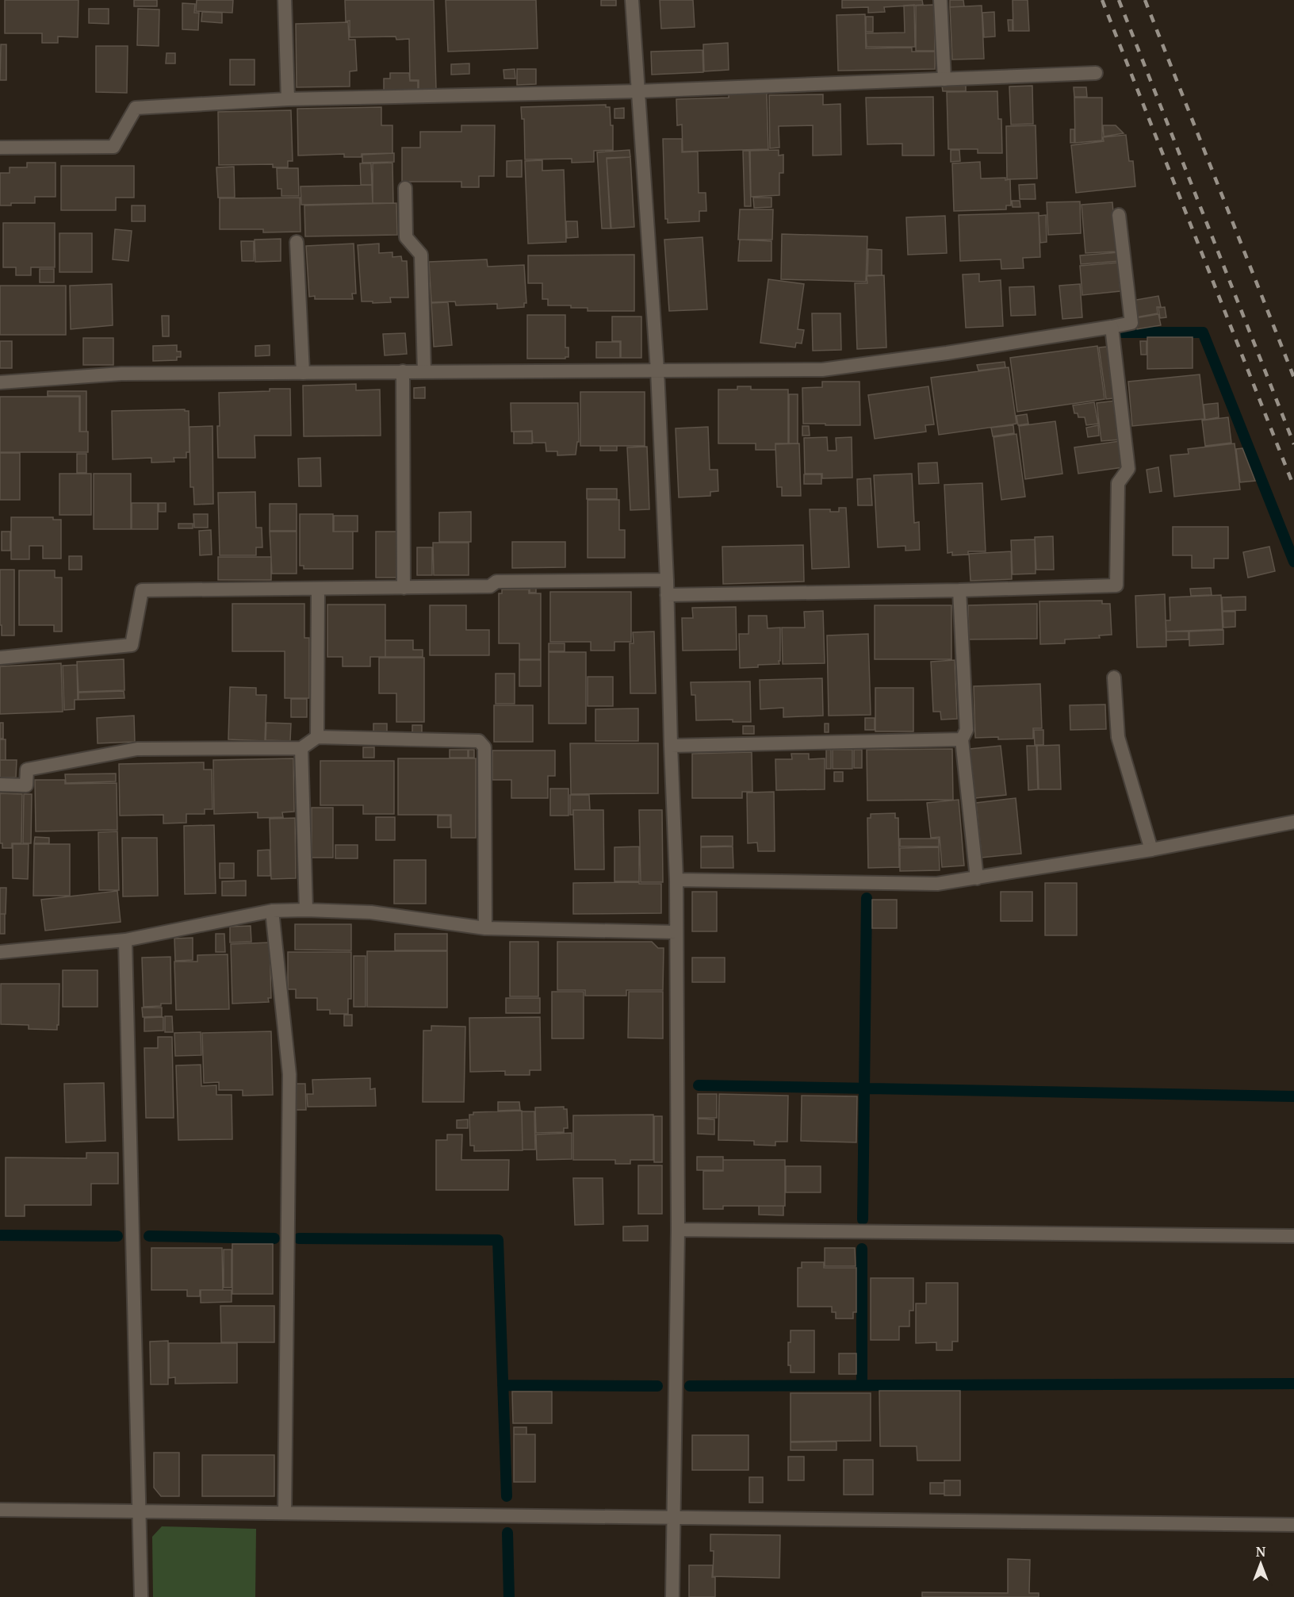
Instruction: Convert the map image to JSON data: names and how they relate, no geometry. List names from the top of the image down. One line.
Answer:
{"north":"top"}
